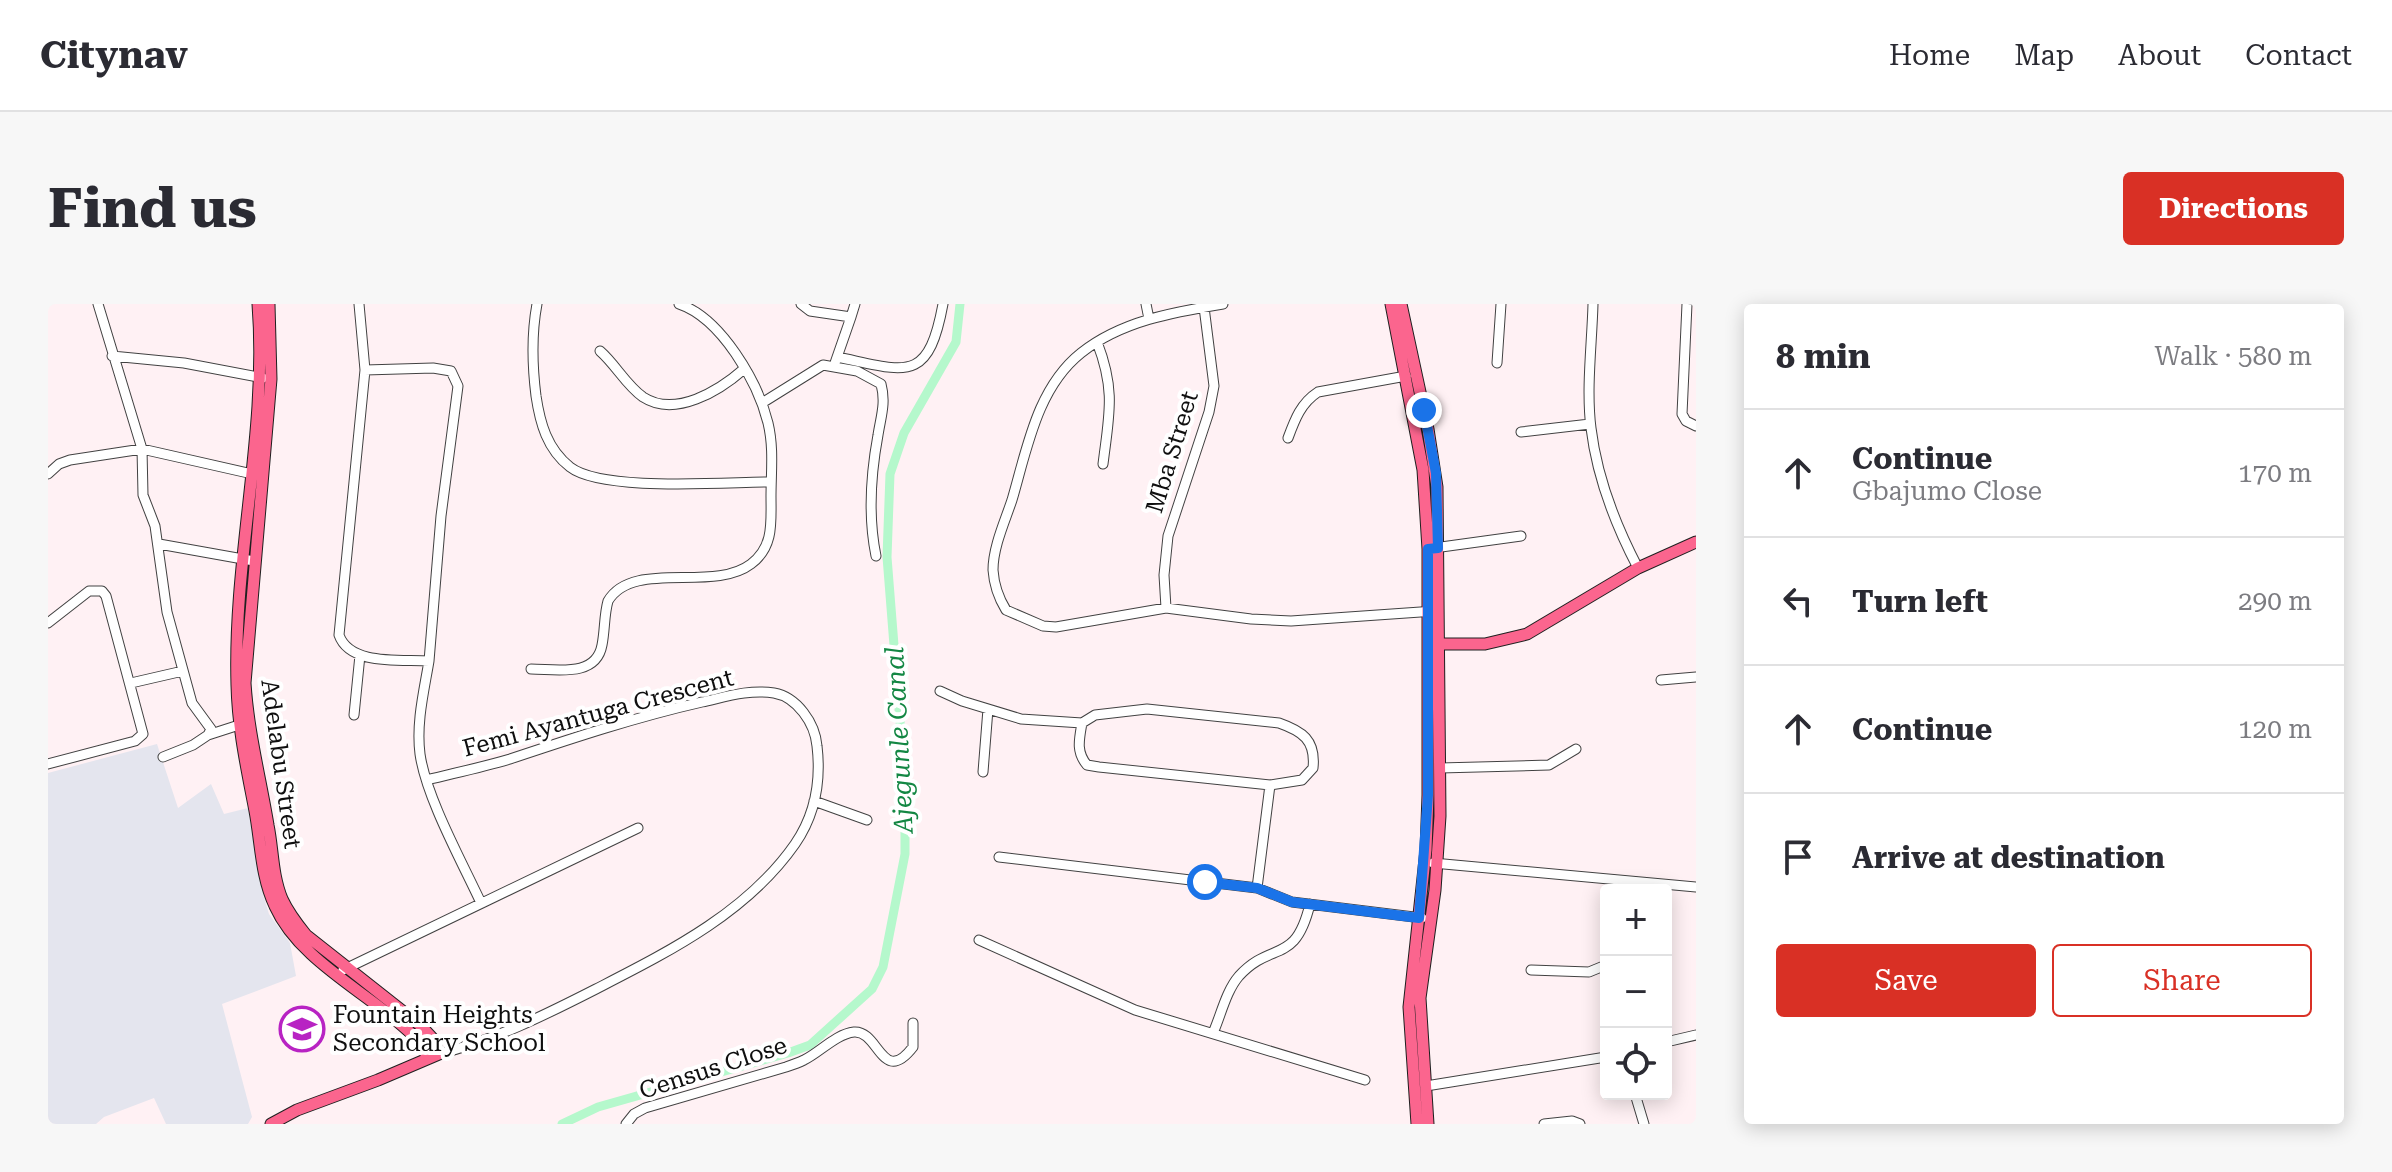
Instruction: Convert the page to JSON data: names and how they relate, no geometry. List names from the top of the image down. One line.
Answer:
{"streets":{"main road":["Adelabu Street"],"street":["Mba Street","Femi Ayantuga Crescent","Census Close"]},"crossings":[["Femi Ayantuga Crescent","Adelabu Street"]],"water":["Ajegunle Canal"],"places":{"school or university":["Fountain Heights Secondary School"]},"page":{"header":"Citynav","nav":["Home","Map","About","Contact"],"buttons":["Directions",["Save","Share"]],"title":"Find us","heading":["8 min","Walk · 580 m"],"list":[["Continue","Gbajumo Close","170 m"],["Turn left","290 m"],["Continue","120 m"],"Arrive at destination"],"map_buttons":["+","−"]}}
